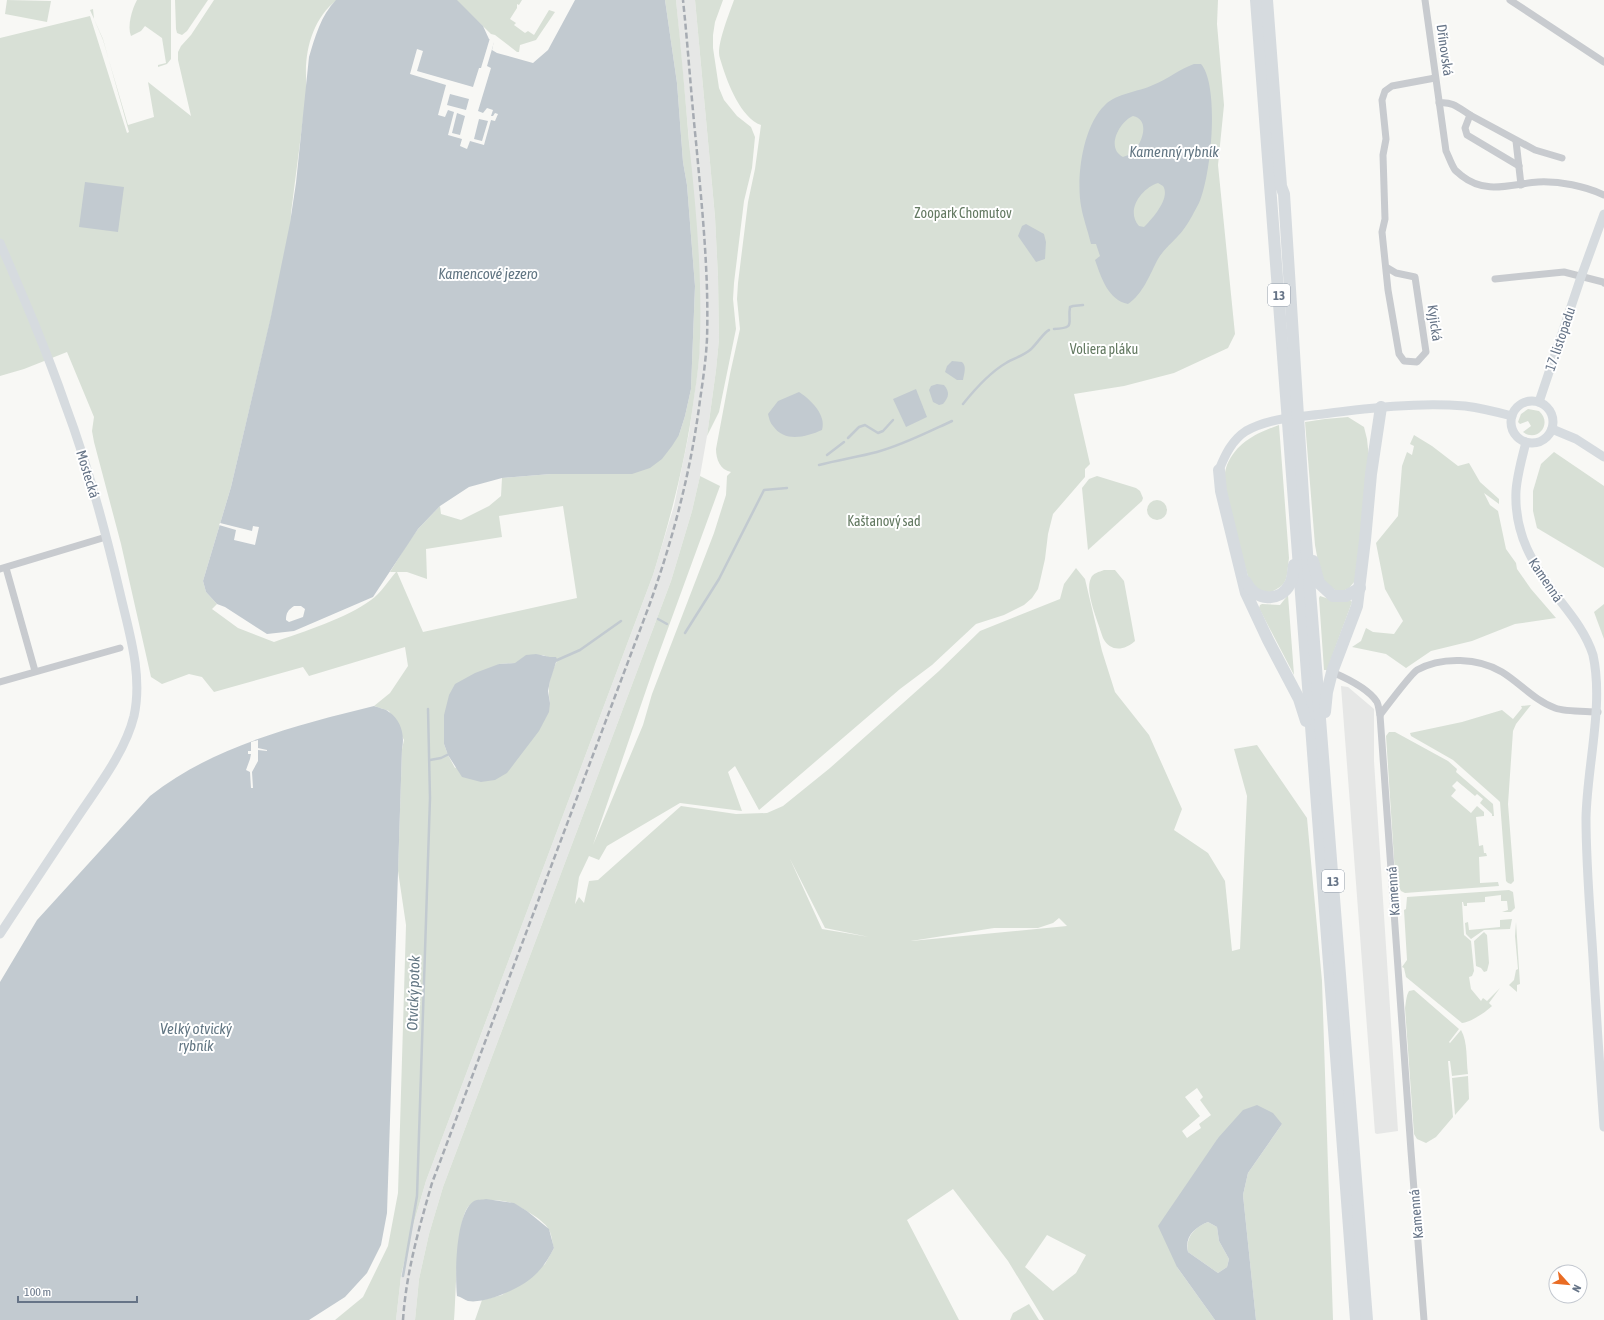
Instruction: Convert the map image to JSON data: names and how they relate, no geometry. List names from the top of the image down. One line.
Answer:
{"streets":{"highway":["13"],"street":["Dřínovská","Kyjická","17. listopadu","Mostecká","Kamenná"]},"crossings":[["Dřínovská","Kyjická"],["17. listopadu","Kamenná"]],"water":["Kamenný rybník","Kamencové jezero","Otvický potok","Velký otvický rybník"],"parks":["Zoopark Chomutov","Voliera pláku","Kaštanový sad"],"scale_bar":"100 m","north":"bottom right"}
